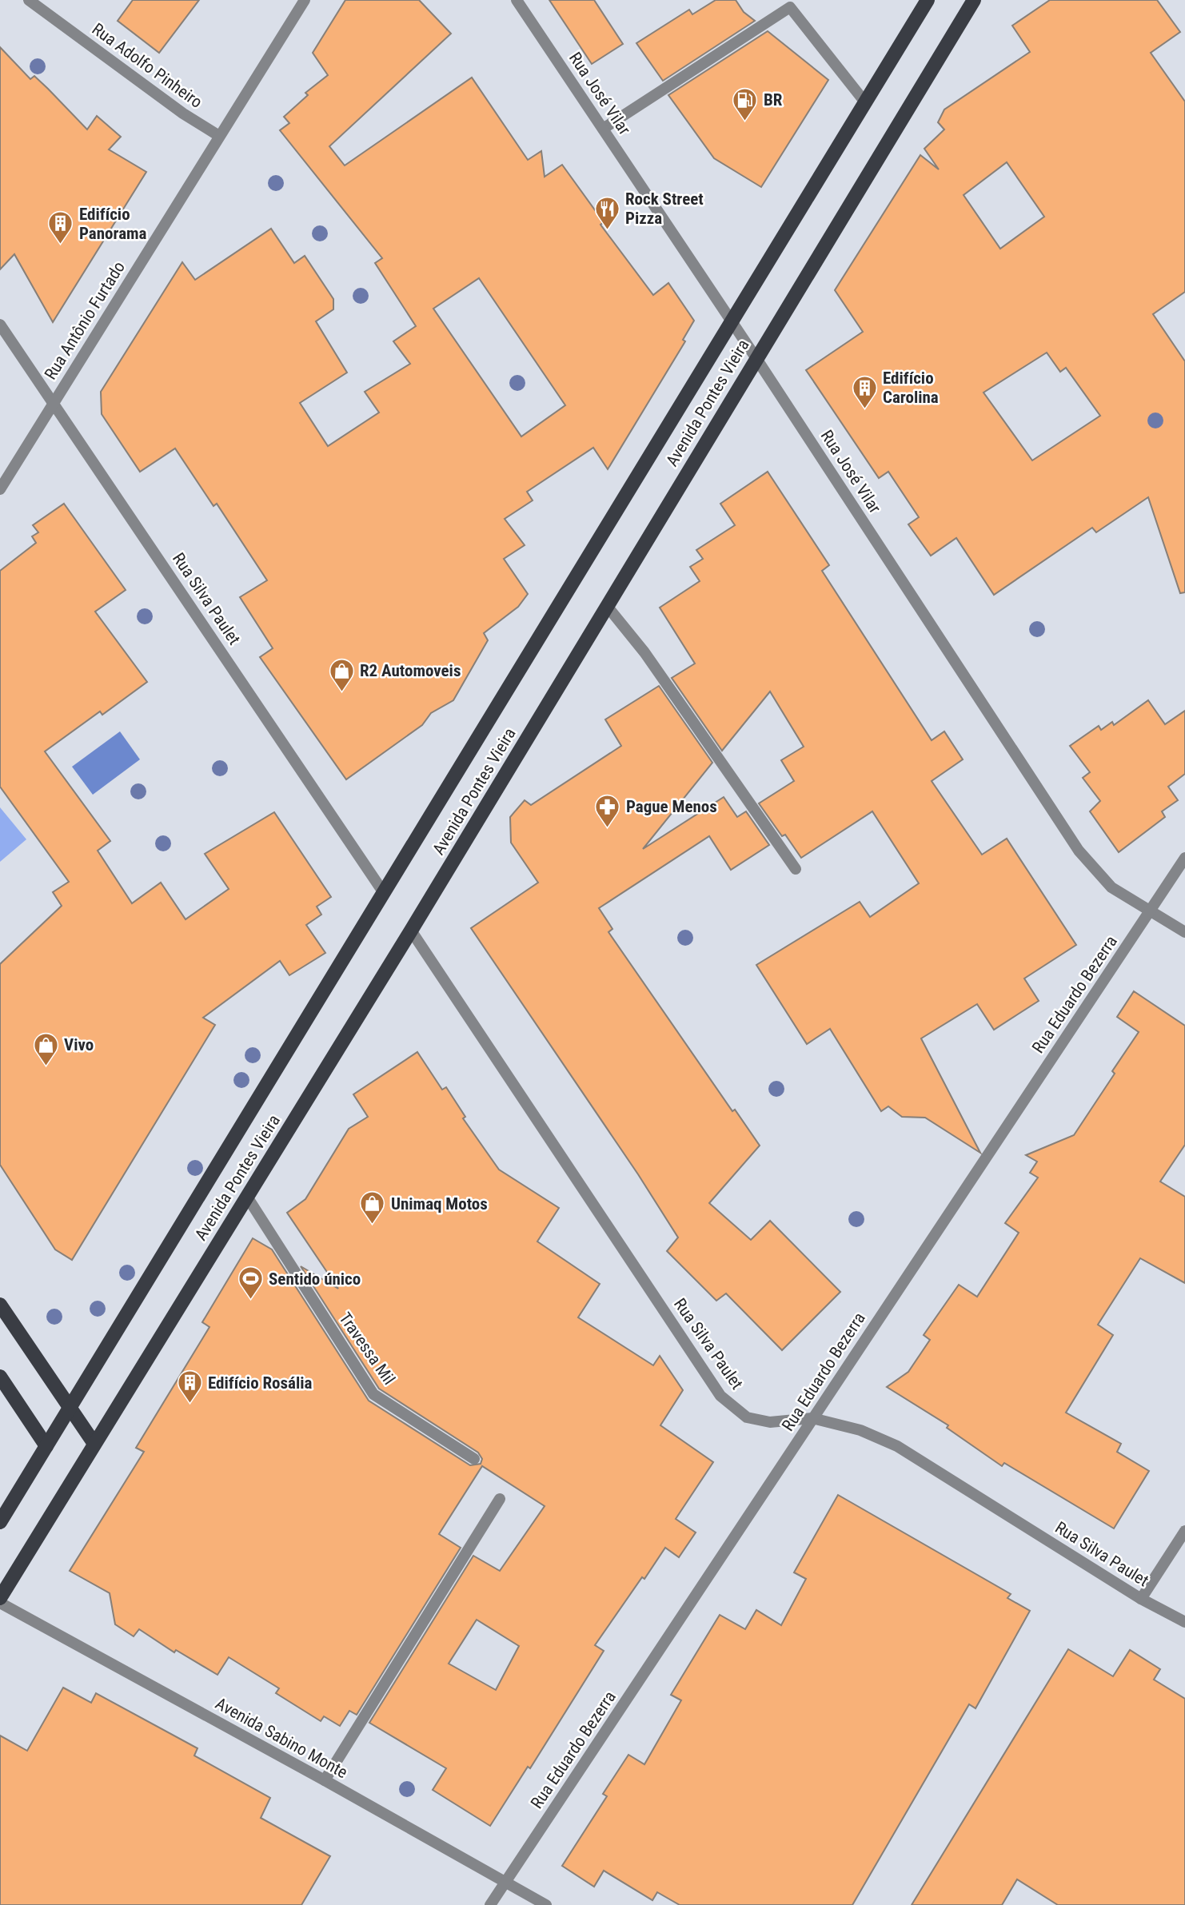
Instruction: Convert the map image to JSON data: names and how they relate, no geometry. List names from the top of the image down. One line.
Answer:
{"streets":{"main road":["Avenida Pontes Vieira"],"street":["Rua Adolfo Pinheiro","Rua José Vilar","Rua Antônio Furtado","Rua Silva Paulet","Rua Eduardo Bezerra","Travessa Mil","Avenida Sabino Monte"]},"crossings":[["Rua Adolfo Pinheiro","Rua Antônio Furtado"],["Rua José Vilar","Avenida Pontes Vieira"],["Rua José Vilar","Rua Eduardo Bezerra"],["Rua Antônio Furtado","Rua Silva Paulet"],["Avenida Pontes Vieira","Rua Silva Paulet"],["Avenida Pontes Vieira","Travessa Mil"],["Rua Silva Paulet","Rua Eduardo Bezerra"],["Rua Eduardo Bezerra","Avenida Sabino Monte"]],"places":{"fuel station":["BR"],"restaurant":["Rock Street Pizza"],"building":["Edifício Panorama","Edifício Carolina","Edifício Rosália"],"shop":["R2 Automoveis","Vivo","Unimaq Motos"],"pharmacy":["Pague Menos"],"sports":["Sentido único"]}}
